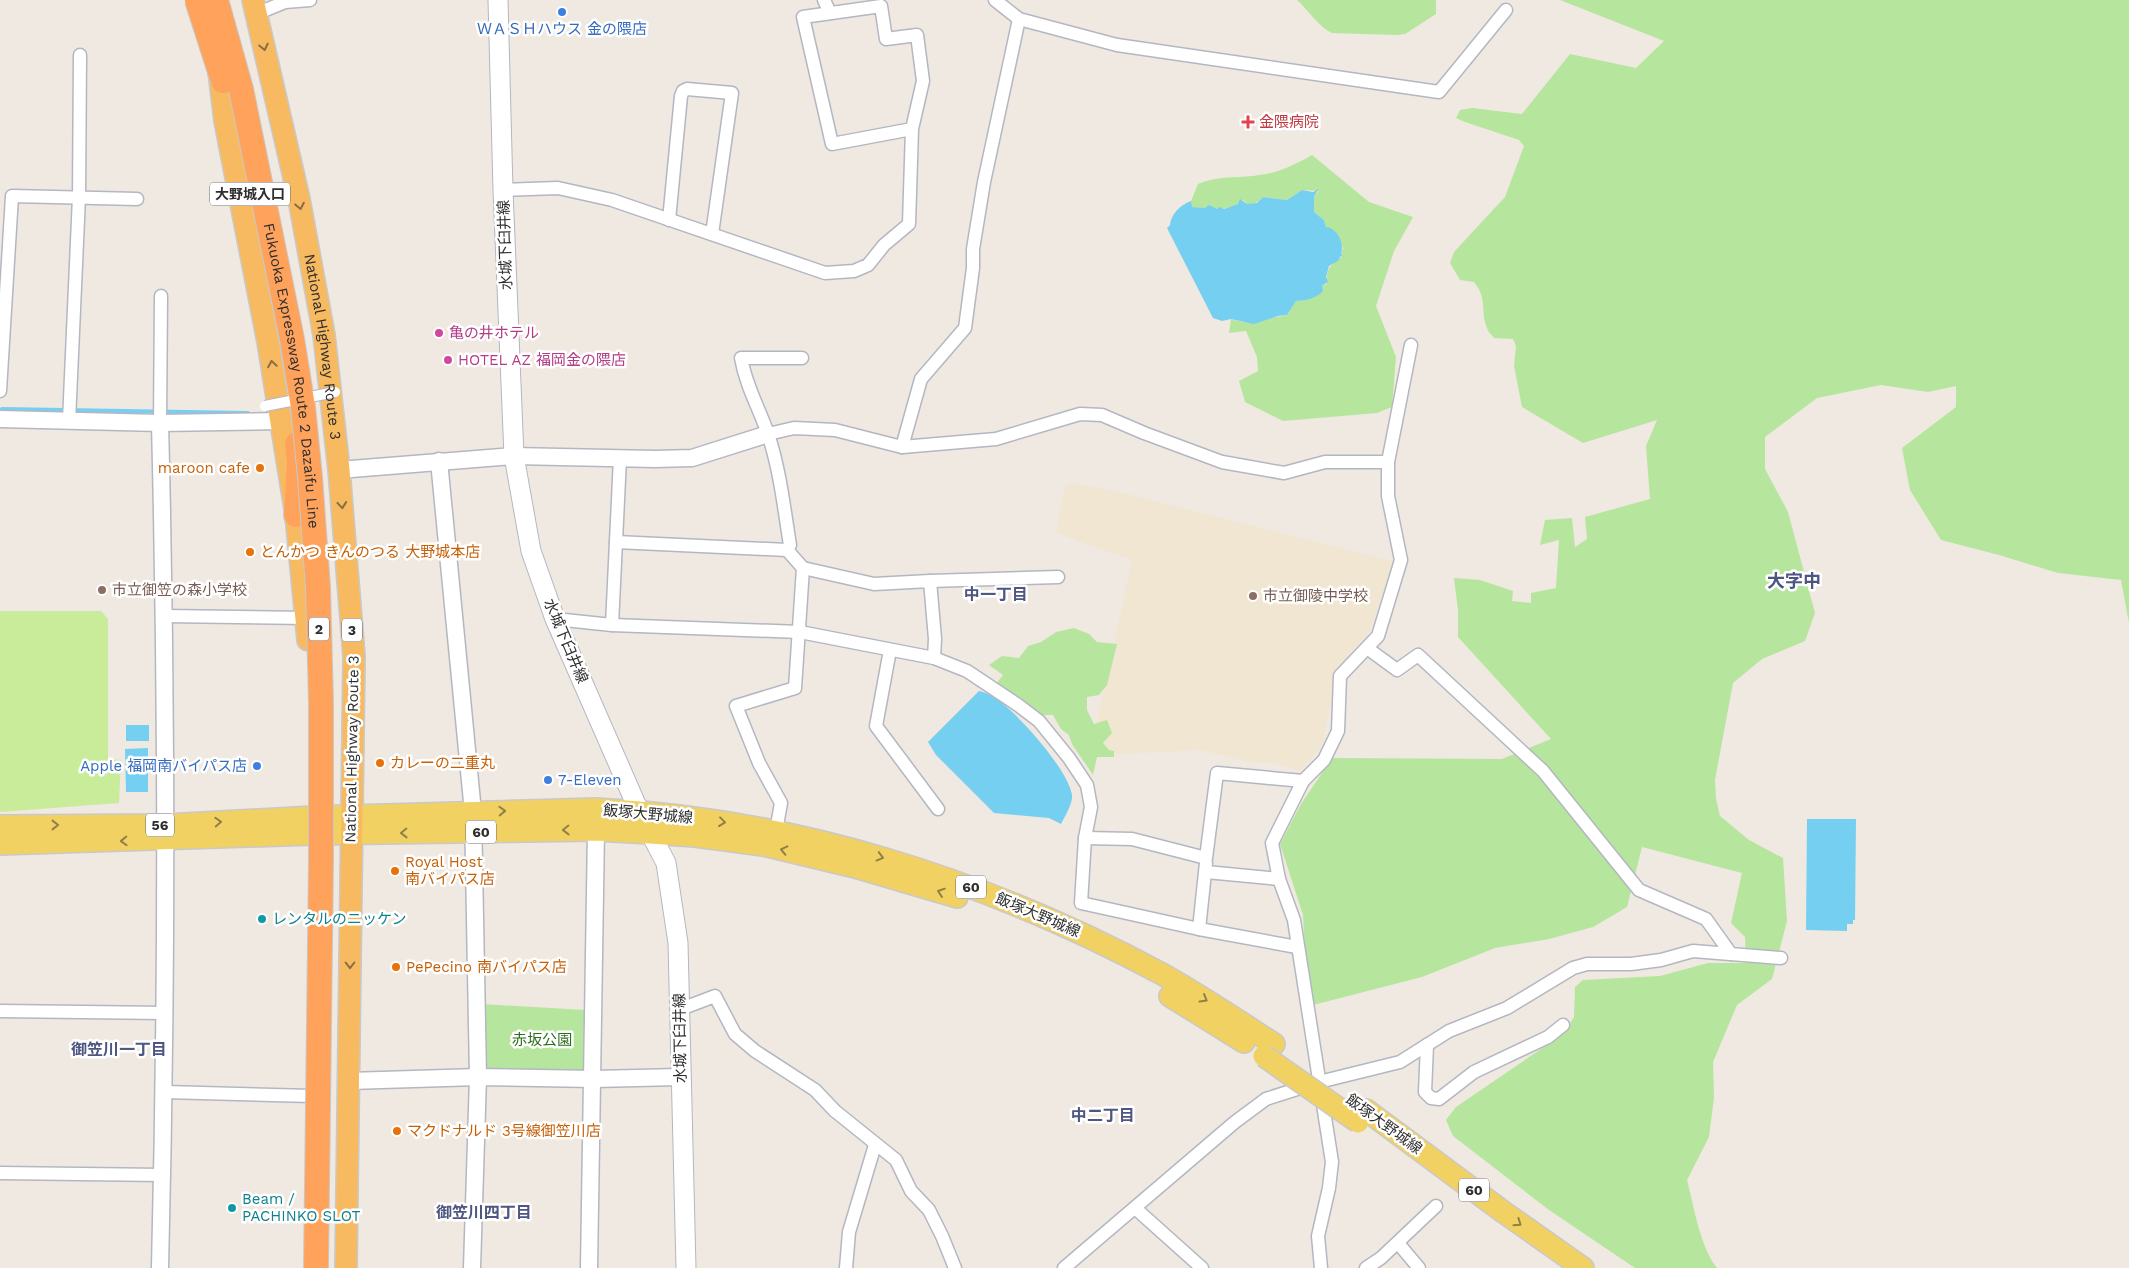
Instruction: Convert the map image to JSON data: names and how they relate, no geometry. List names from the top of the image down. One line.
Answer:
{"streets":{"highway":["大野城入口","National Highway Route 3","Fukuoka Expressway Route 2 Dazaifu Line","2","3"],"main road":["水城下臼井線","飯塚大野城線","56","60"]},"crossings":[["水城下臼井線","飯塚大野城線"],["National Highway Route 3","飯塚大野城線"],["飯塚大野城線","56"]],"districts":["大字中","中一丁目","御笠川一丁目","中二丁目","御笠川四丁目"],"parks":["赤坂公園"],"places":{"other":["ＷＡＳＨハウス 金の隈店","亀の井ホテル","HOTEL AZ 福岡金の隈店","maroon cafe","とんかつ きんのつる 大野城本店","市立御笠の森小学校","市立御陵中学校","カレーの二重丸","Apple 福岡南バイパス店","7-Eleven","Royal Host 南バイパス店","レンタルのニッケン","PePecino 南バイパス店","マクドナルド 3号線御笠川店","Beam / PACHINKO SLOT"],"health":["金隈病院"]}}
